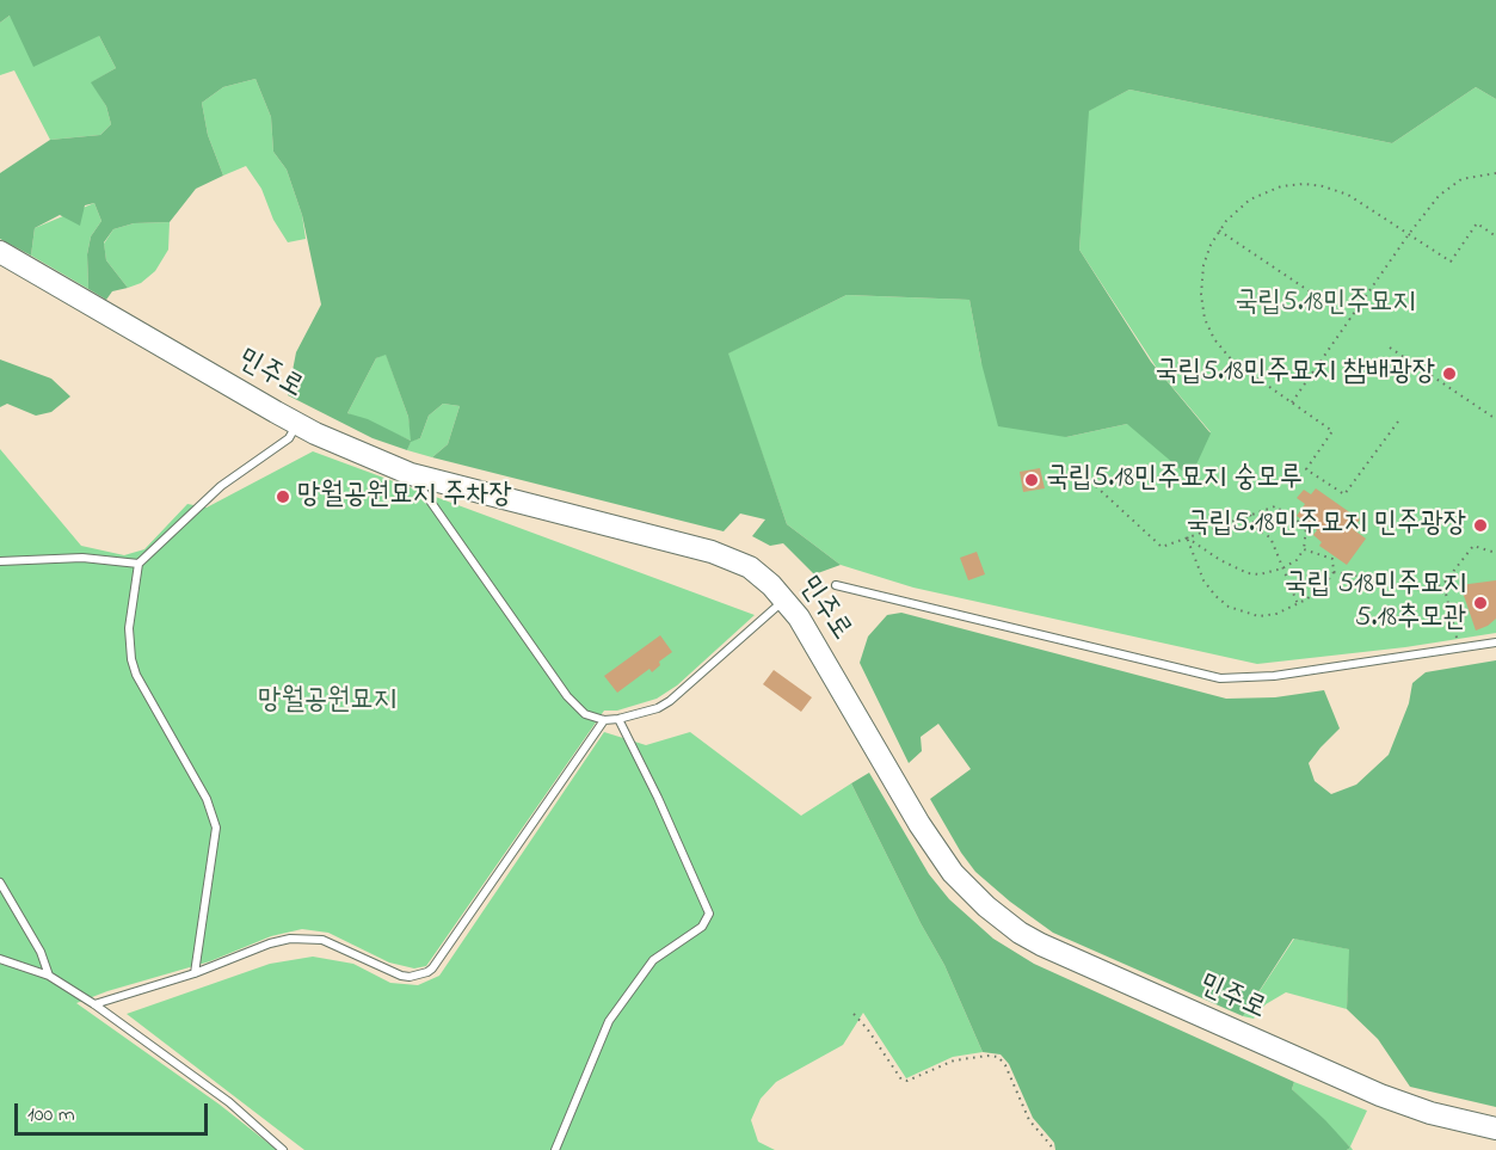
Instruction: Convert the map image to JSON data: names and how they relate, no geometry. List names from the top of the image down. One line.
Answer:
{"streets":{"main road":["민주로"]},"parks":["국립5.18민주묘지","망월공원묘지"],"places":["국립5.18민주묘지 참배광장","국립5.18민주묘지 숭모루","망월공원묘지 주차장","국립5.18민주묘지 민주광장","국립 518민주묘지 5.18추모관"],"scale_bar":"100 m"}
